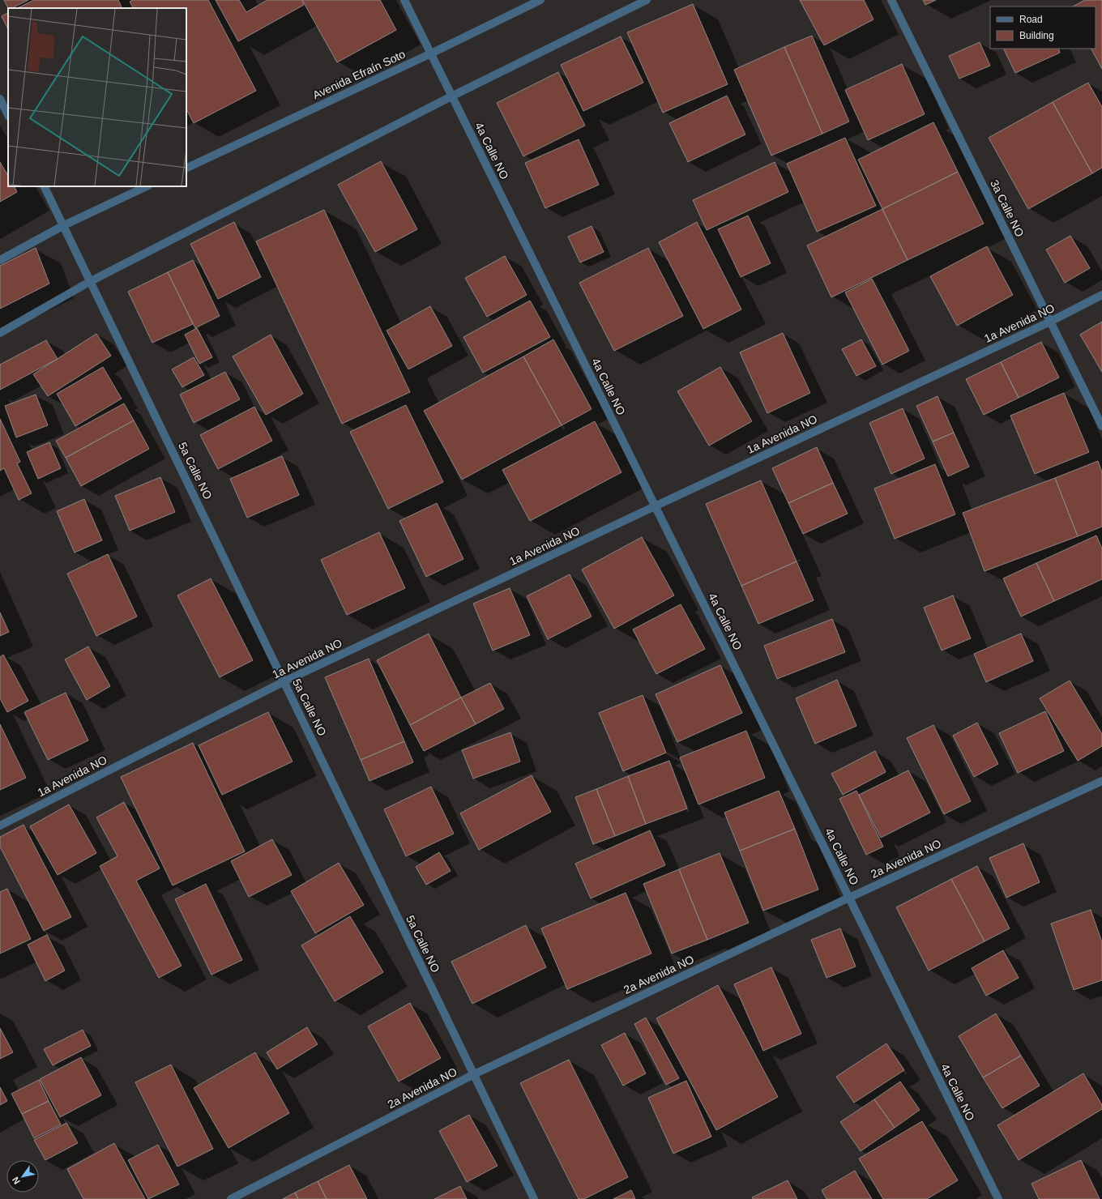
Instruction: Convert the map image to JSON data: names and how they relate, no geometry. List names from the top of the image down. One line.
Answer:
{"streets":{"street":["Avenida Efraín Soto","4a Calle NO","3a Calle NO","1a Avenida NO","5a Calle NO","2a Avenida NO"]},"crossings":[["Avenida Efraín Soto","4a Calle NO"],["4a Calle NO","1a Avenida NO"],["4a Calle NO","2a Avenida NO"],["3a Calle NO","1a Avenida NO"],["1a Avenida NO","5a Calle NO"],["5a Calle NO","2a Avenida NO"]],"legend":["Road","Building"],"north":"bottom left"}
